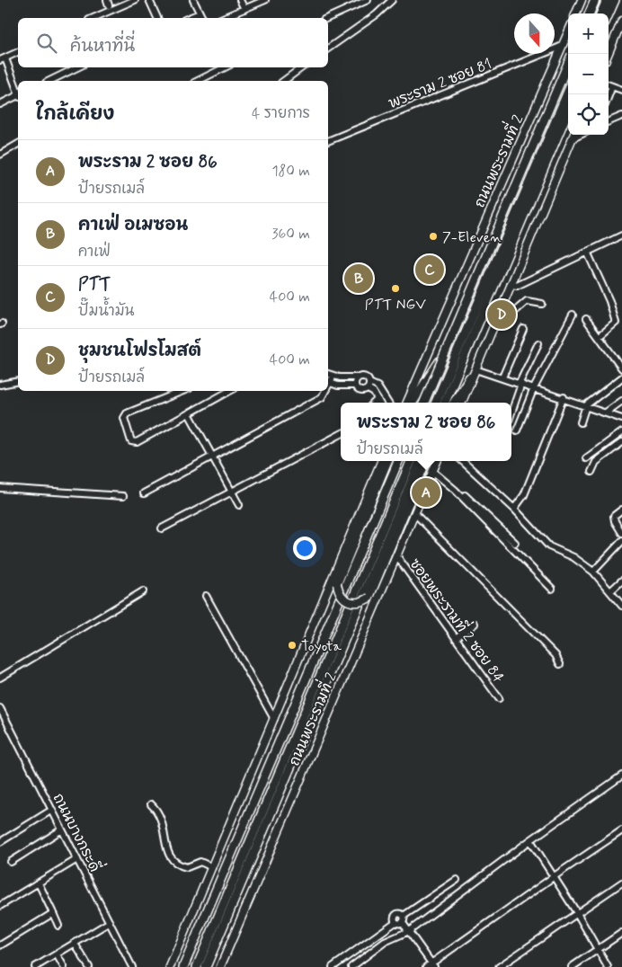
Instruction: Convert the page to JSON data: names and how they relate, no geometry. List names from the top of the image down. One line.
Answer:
{"streets":{"highway":["ถนนพระรามที่ 2"],"street":["พระราม 2 ซอย 81","ซอยพระรามที่ 2 ซอย 84","ถนนบางกระดี่"]},"crossings":[["พระราม 2 ซอย 81","ถนนพระรามที่ 2"],["ถนนพระรามที่ 2","ซอยพระรามที่ 2 ซอย 84"]],"places":["7-Eleven","PTT NGV","Toyota"],"north":"bottom","page":{"map_buttons":["+","−"],"search":"ค้นหาที่นี่","heading":["ใกล้เคียง","4 รายการ"],"list":[{"mark":"A","name":"พระราม 2 ซอย 86","note":"ป้ายรถเมล์","value":"180 m"},{"mark":"B","name":"คาเฟ่ อเมซอน","note":"คาเฟ่","value":"360 m"},{"mark":"C","name":"PTT","note":"ปั๊มน้ำมัน","value":"400 m"},{"mark":"D","name":"ชุมชนโฟรโมสต์","note":"ป้ายรถเมล์","value":"400 m"}],"pins":["C","B","D","A"],"popup":["พระราม 2 ซอย 86","ป้ายรถเมล์"]}}
